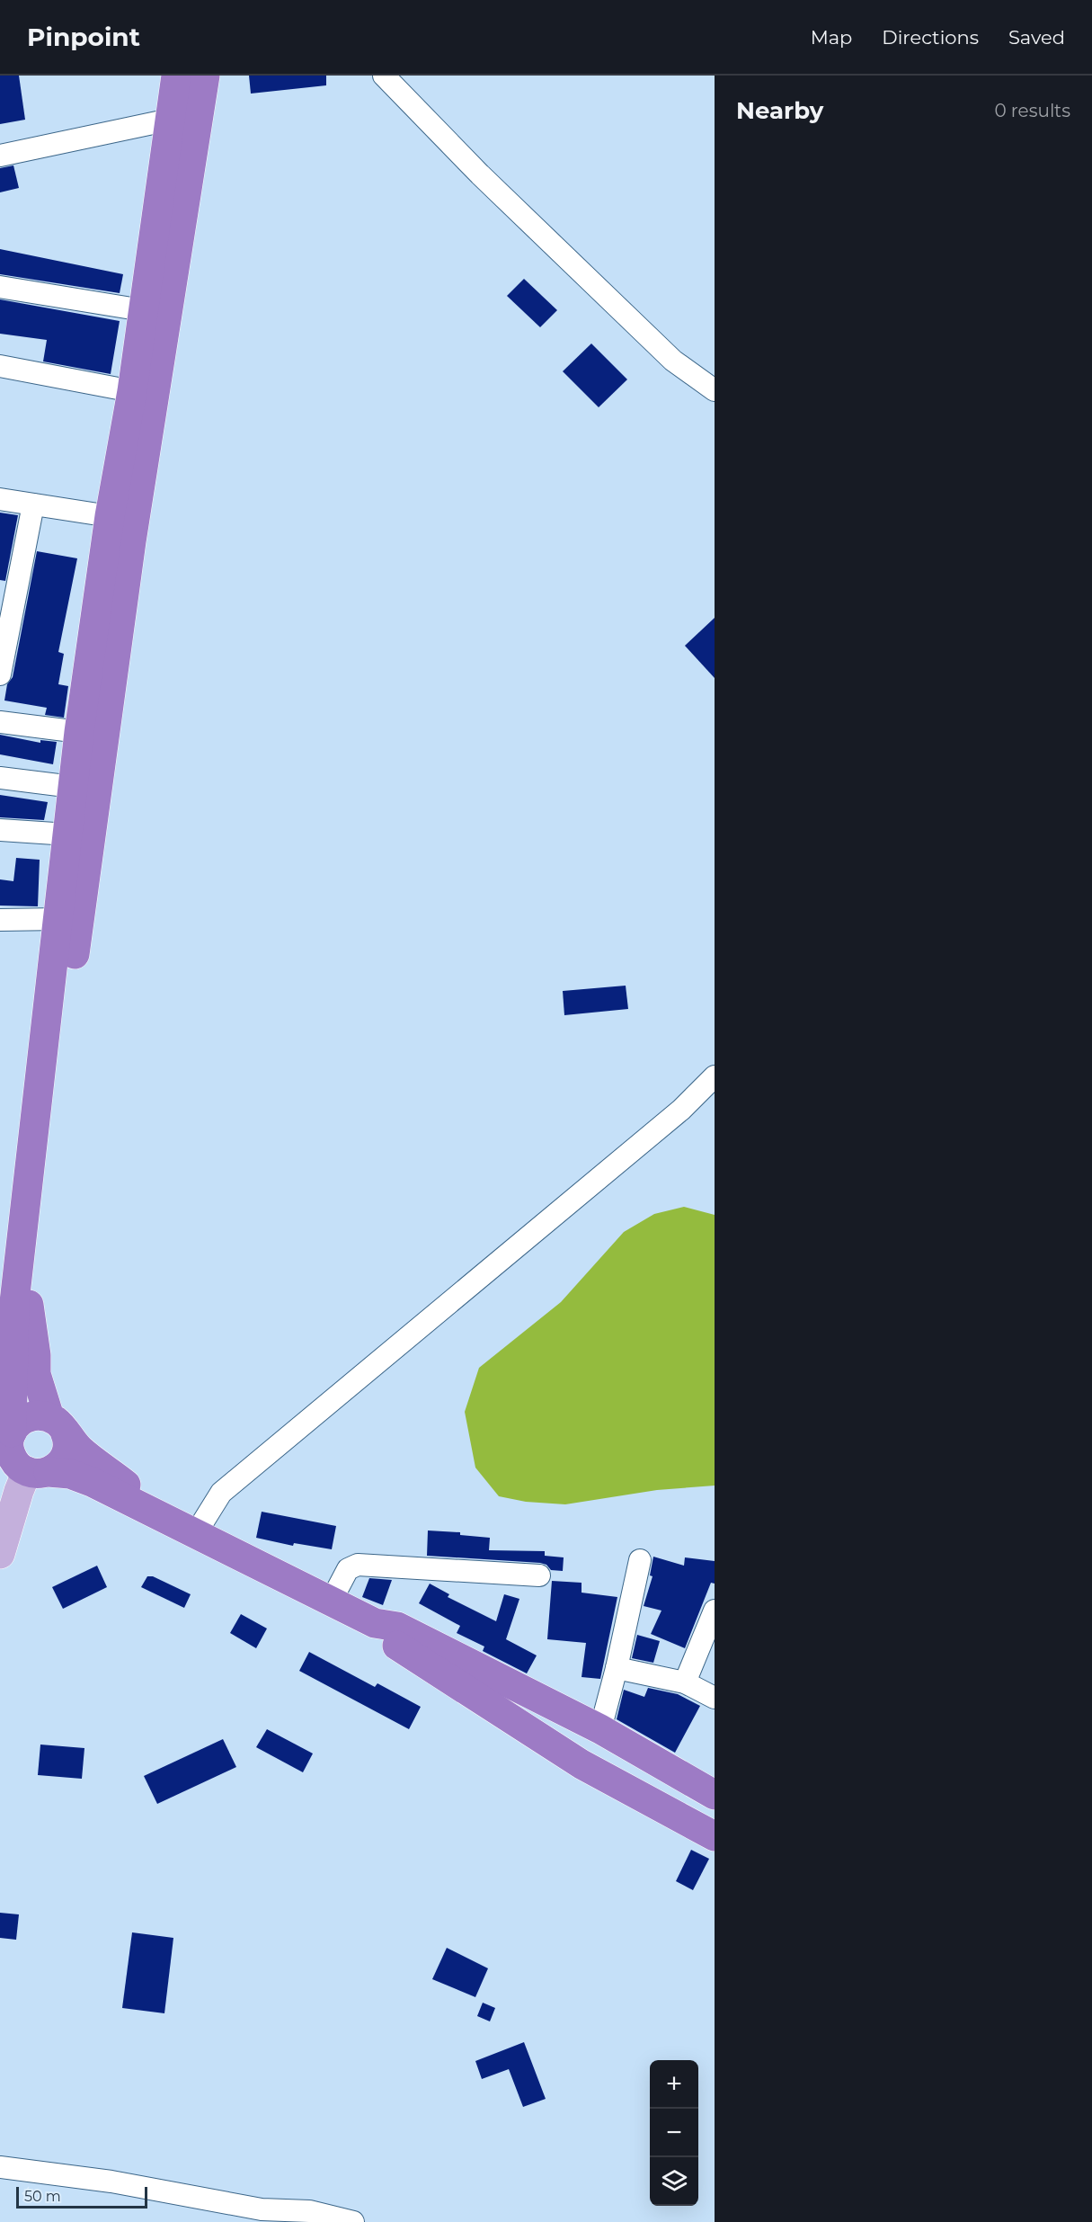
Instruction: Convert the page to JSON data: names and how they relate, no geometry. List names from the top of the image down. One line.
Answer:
{"scale_bar":"50 m","page":{"header":"Pinpoint","nav":["Map","Directions","Saved"],"heading":["Nearby","0 results"],"map_buttons":["+","−"],"scale":"50 m"}}
